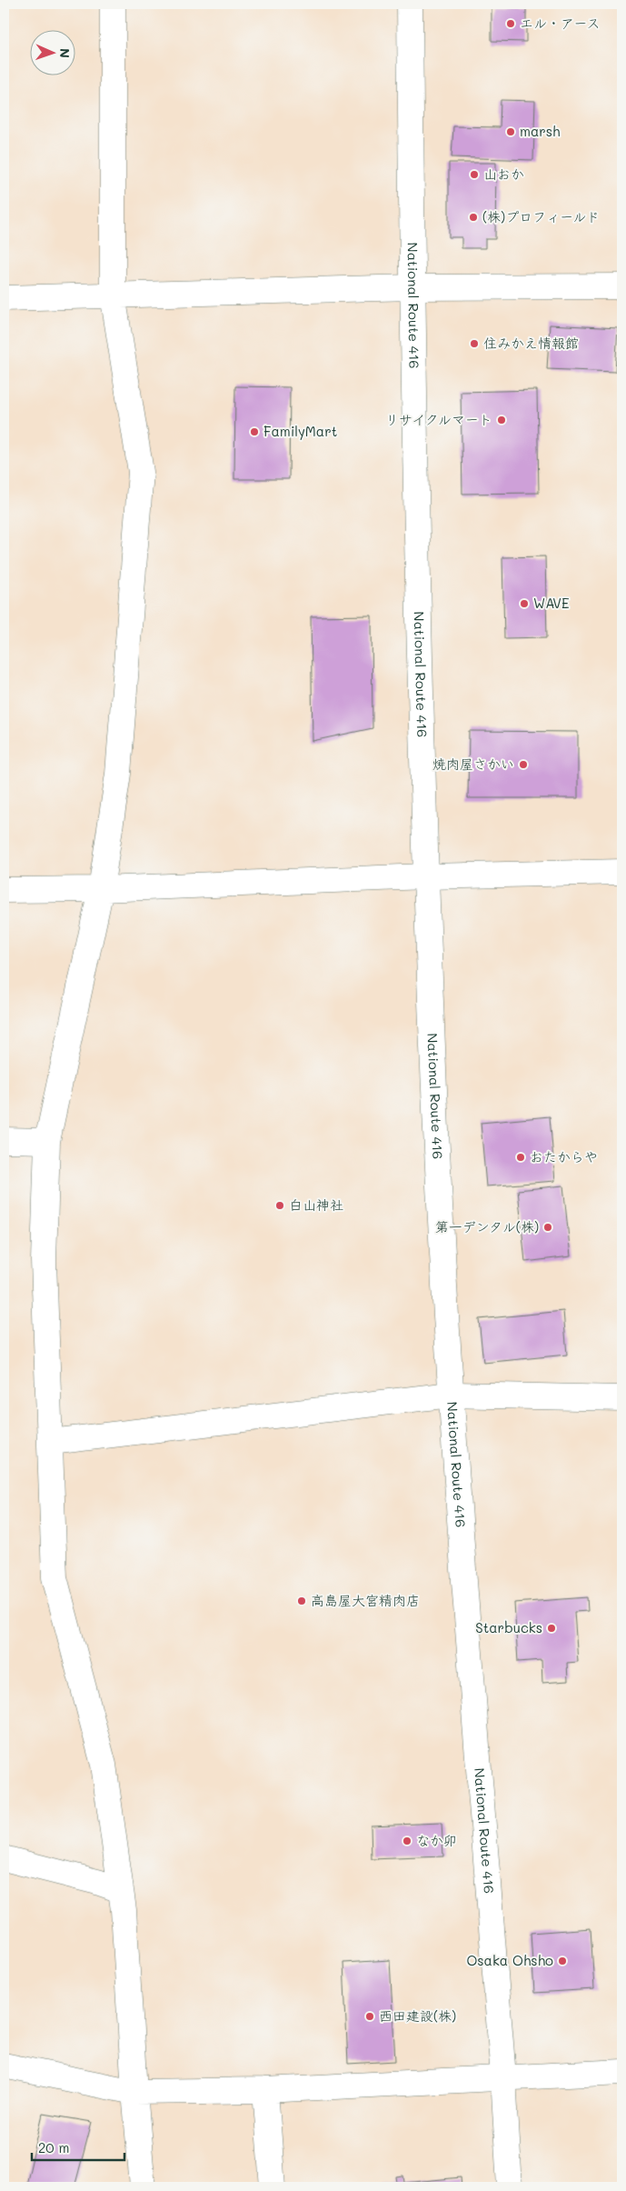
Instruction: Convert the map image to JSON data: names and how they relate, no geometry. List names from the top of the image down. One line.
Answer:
{"streets":{"main road":["National Route 416"]},"places":["エル・アース","marsh","山おか","(株)プロフィールド","住みかえ情報館","リサイクルマート","FamilyMart","WAVE","焼肉屋さかい","おたからや","白山神社","第一デンタル(株)","高島屋大宮精肉店","Starbucks","なか卯","Osaka Ohsho","西田建設(株)"],"scale_bar":"20 m","north":"right"}
